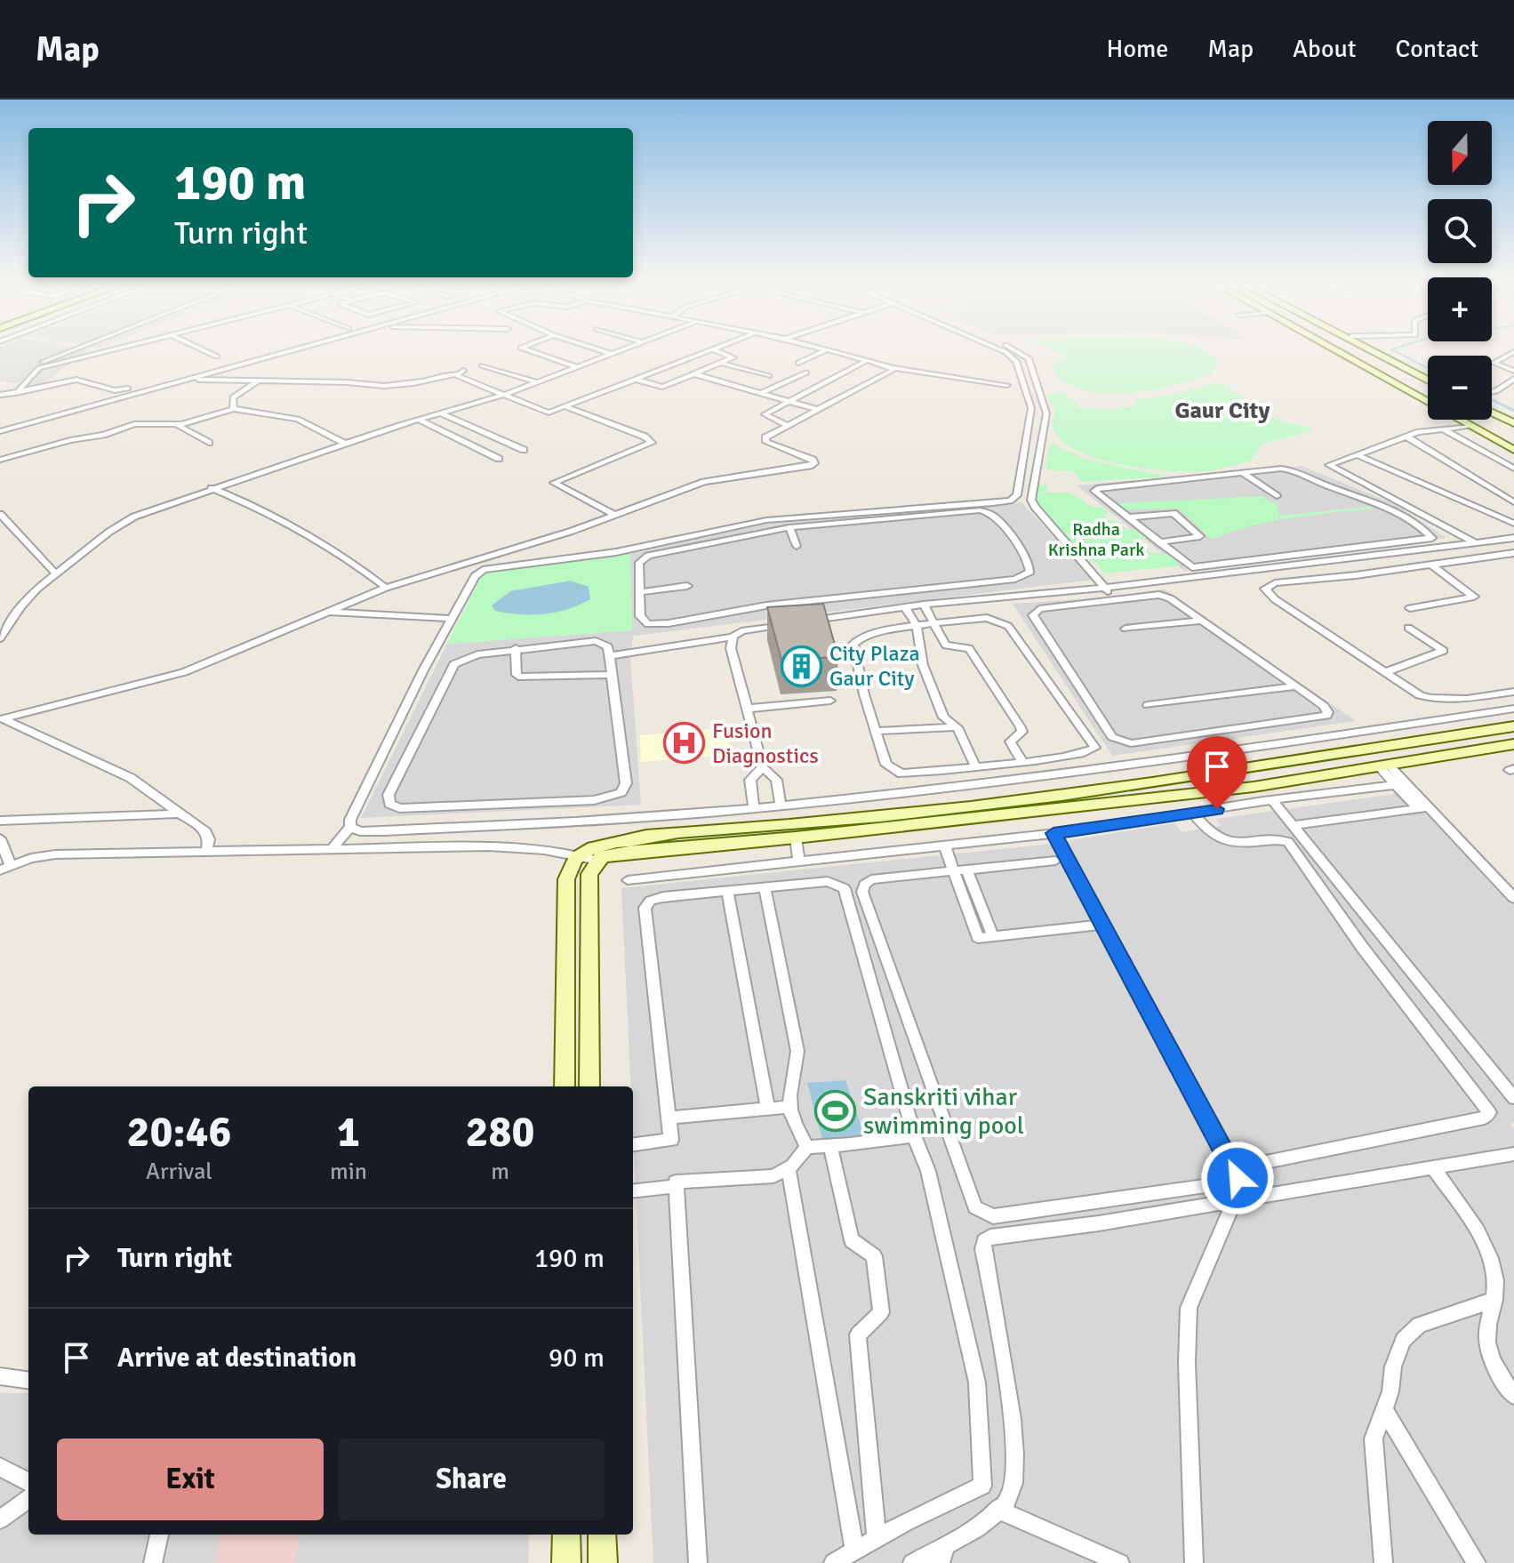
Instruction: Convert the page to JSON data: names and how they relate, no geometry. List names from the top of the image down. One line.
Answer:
{"districts":["Gaur City"],"parks":["Radha Krishna Park"],"places":{"building":["City Plaza Gaur City"],"hospital":["Fusion Diagnostics"],"sports":["Sanskriti vihar swimming pool"]},"north":"bottom","page":{"header":"Map","nav":["Home","Map","About","Contact"],"map_buttons":["+","−"],"turn":["190 m","Turn right"],"eta":["20:46","Arrival","1","min","280","m"],"list":[{"name":"Turn right","value":"190 m"},{"name":"Arrive at destination","value":"90 m"}],"buttons":["Exit","Share"]}}
